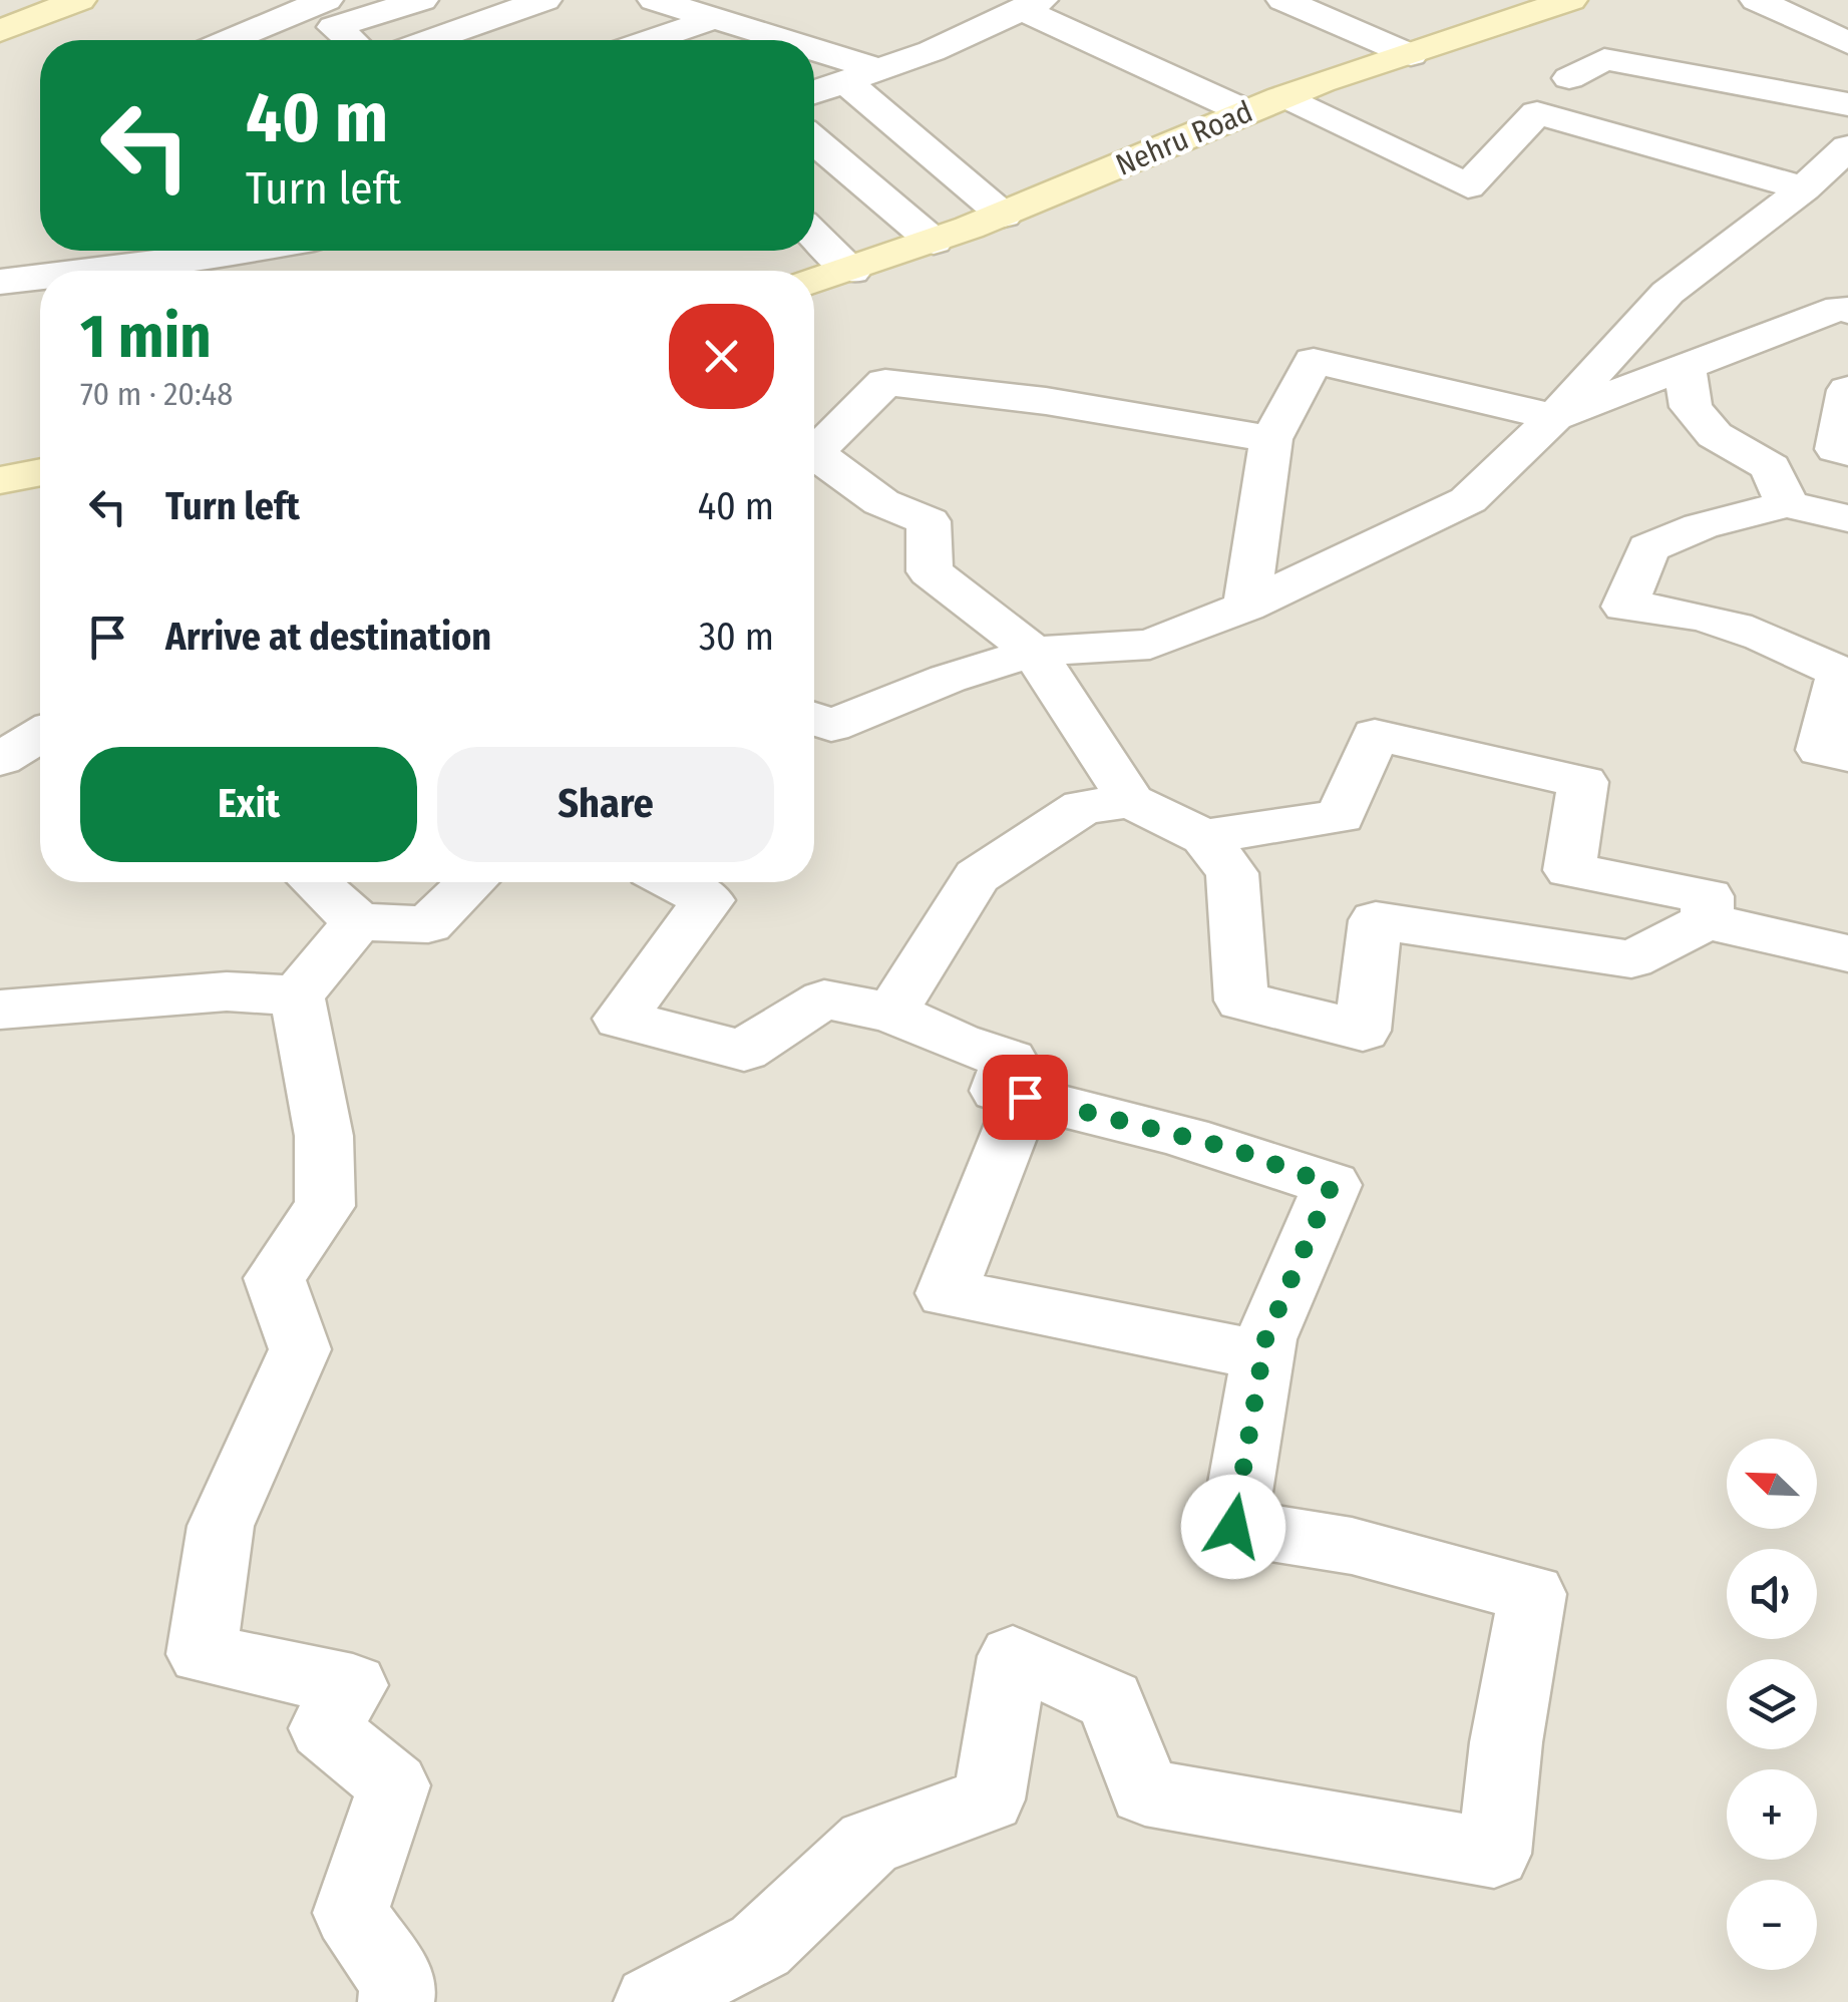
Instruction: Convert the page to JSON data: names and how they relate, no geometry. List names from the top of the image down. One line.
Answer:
{"streets":{"street":["Nehru Road"]},"north":"top left","page":{"turn":["40 m","Turn left"],"heading":["1 min","70 m · 20:48"],"list":[{"name":"Turn left","value":"40 m"},{"name":"Arrive at destination","value":"30 m"}],"buttons":["Exit","Share"],"map_buttons":["+","−"]}}
